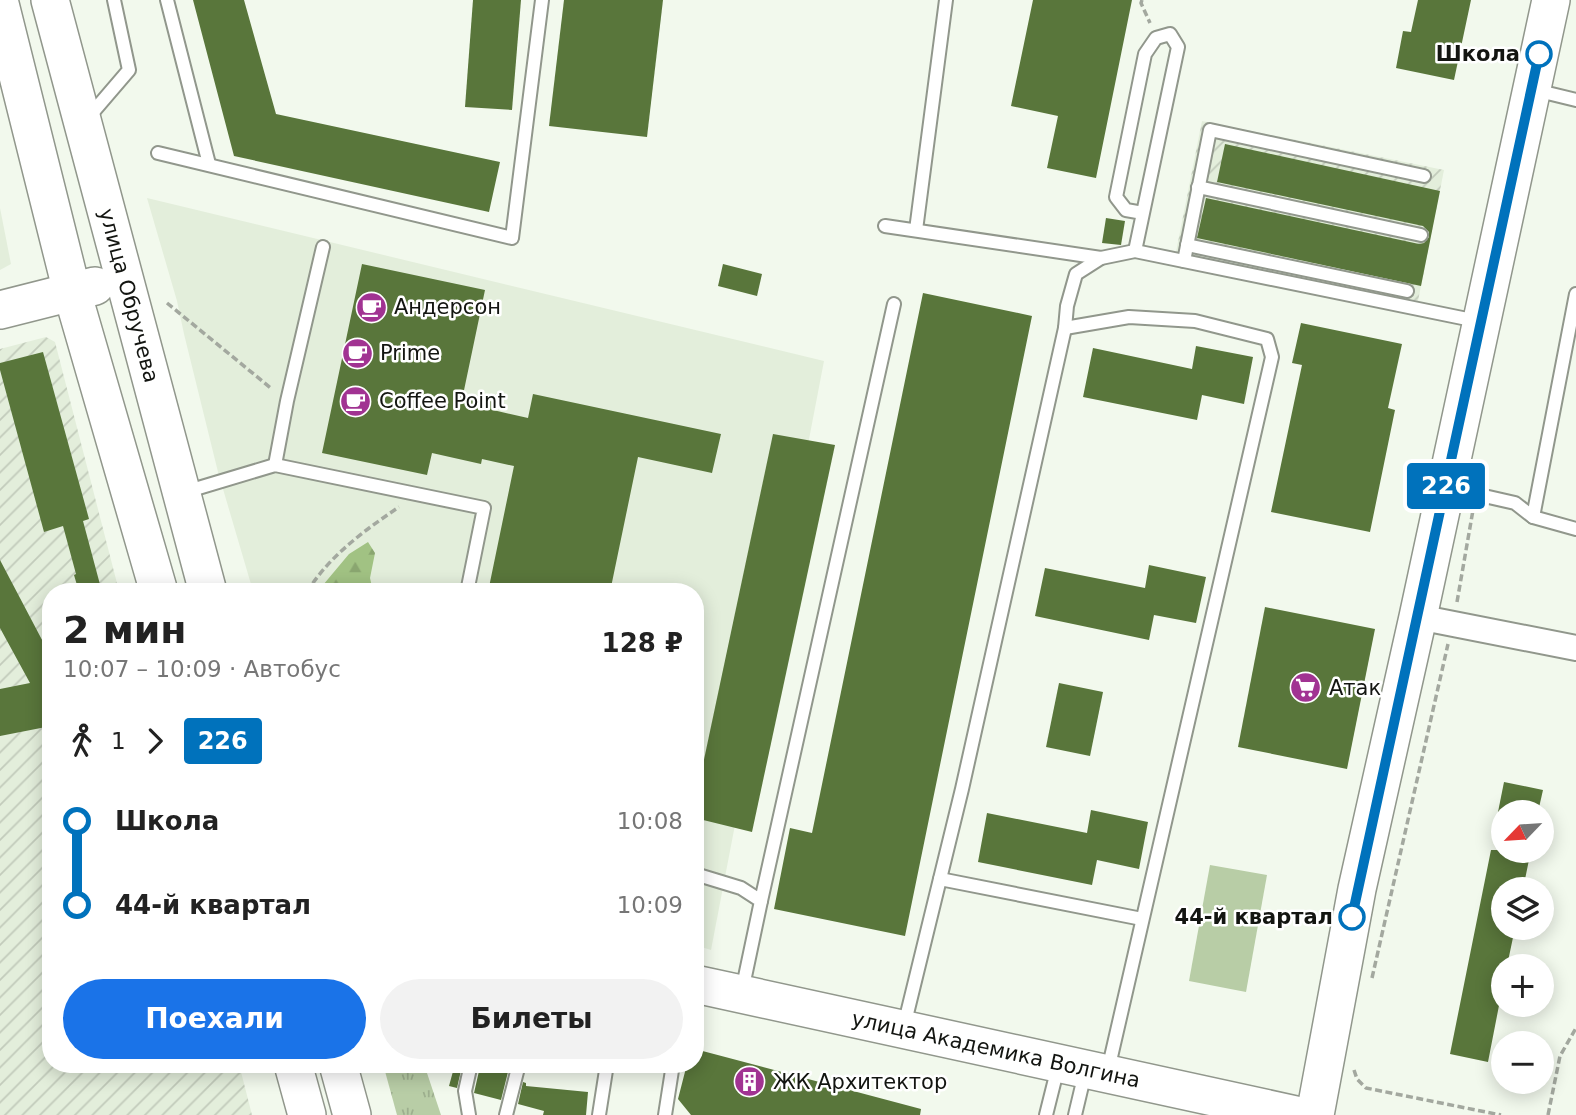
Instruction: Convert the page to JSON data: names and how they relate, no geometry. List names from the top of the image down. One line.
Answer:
{"streets":{"street":["улица Обручева","улица Академика Волгина"]},"places":{"other":["Школа","44-й квартал"],"cafe":["Андерсон","Prime","Coffee Point"],"supermarket":["Атак"],"building":["ЖК Архитектор"]},"lines":["bus line 226"],"north":"bottom left","page":{"on_map":"226","heading":["2 мин","10:07 – 10:09 · Автобус","128 ₽"],"legs":["1","226"],"list":[{"name":"Школа","value":"10:08"},{"name":"44-й квартал","value":"10:09"}],"map_buttons":["+","−"],"buttons":["Поехали","Билеты"]}}
